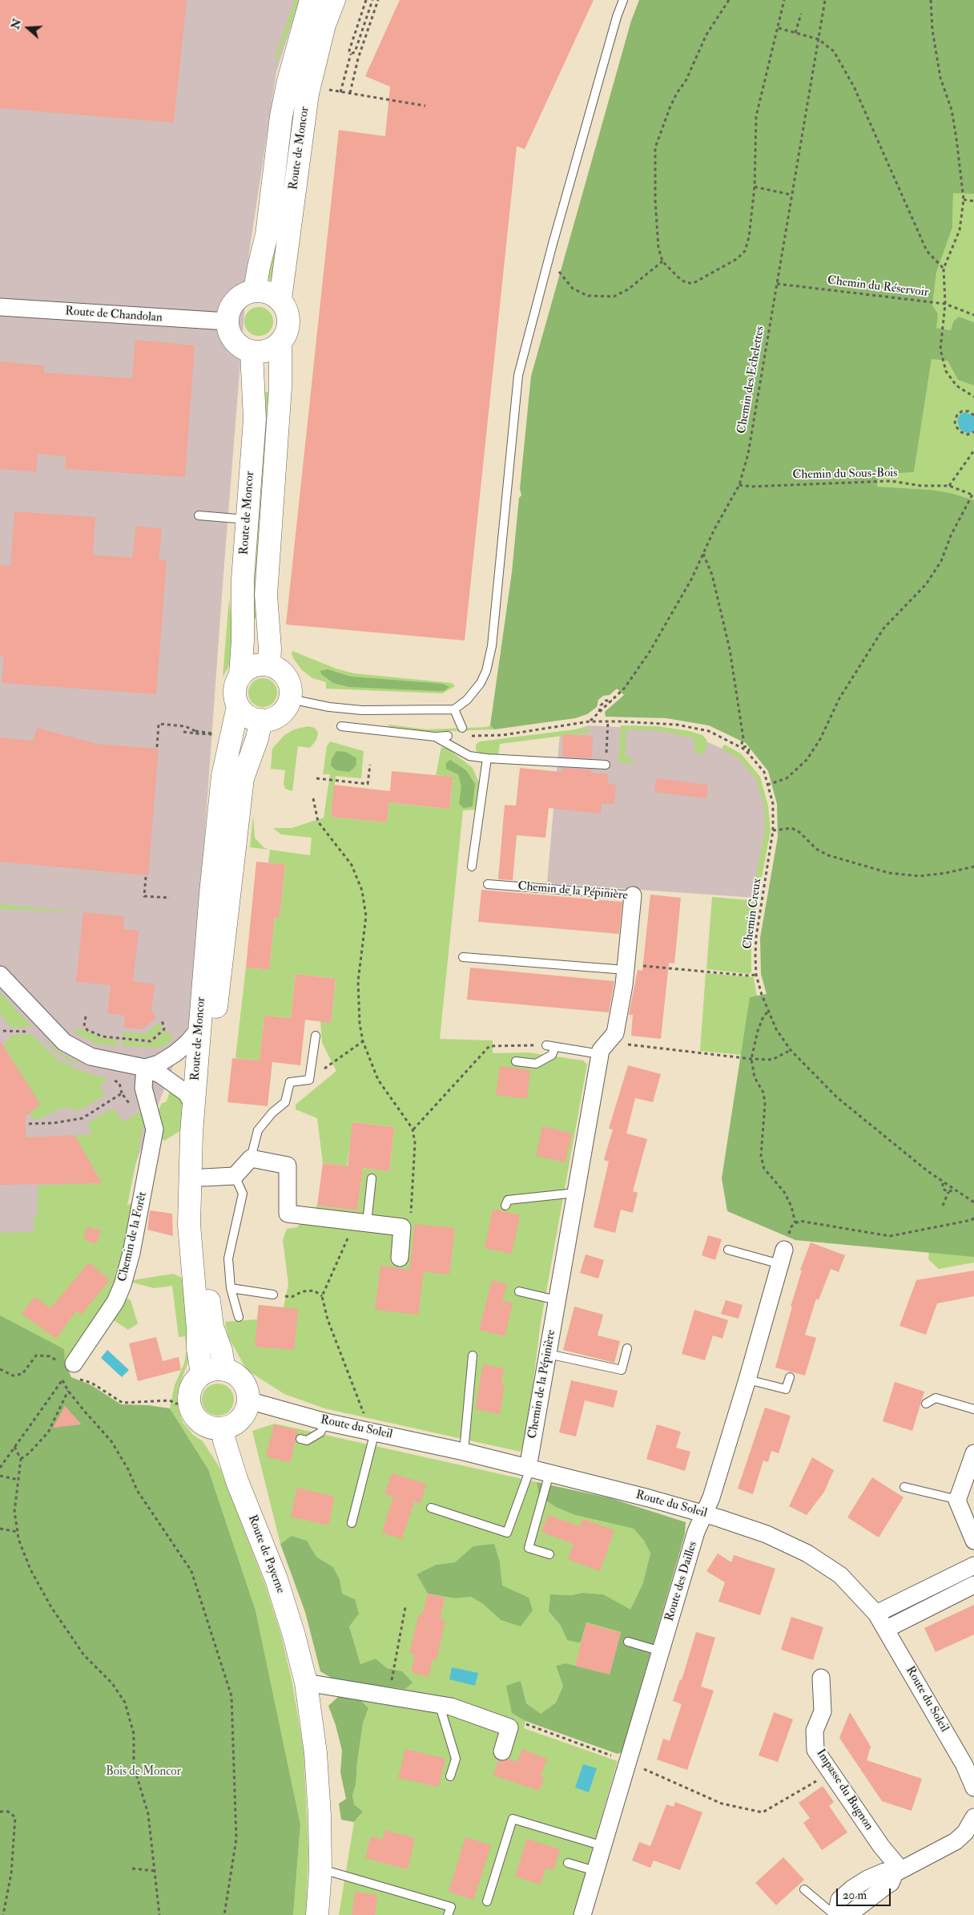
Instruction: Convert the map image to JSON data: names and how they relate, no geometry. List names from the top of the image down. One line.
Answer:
{"streets":{"main road":["Route de Moncor","Route de Payerne"],"street":["Route de Chandolan","Chemin de la Pépinière","Chemin de la Forêt","Route du Soleil","Route des Dailles","Impasse du Bugnon"],"path":["Chemin du Réservoir","Chemin des Echelettes","Chemin du Sous-Bois","Chemin Creux"]},"crossings":[["Route de Moncor","Route de Chandolan"],["Route de Moncor","Route du Soleil"],["Route de Moncor","Route de Payerne"],["Chemin du Réservoir","Chemin des Echelettes"],["Chemin des Echelettes","Chemin du Sous-Bois"],["Chemin des Echelettes","Chemin Creux"],["Chemin de la Pépinière","Route du Soleil"],["Route du Soleil","Route de Payerne"],["Route du Soleil","Route des Dailles"]],"parks":["Bois de Moncor"],"scale_bar":"20 m","north":"left"}
